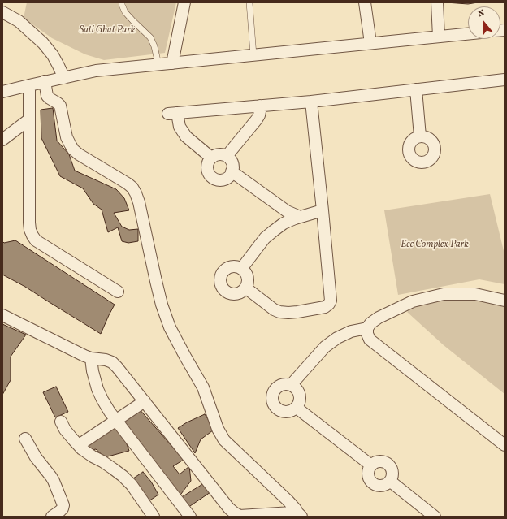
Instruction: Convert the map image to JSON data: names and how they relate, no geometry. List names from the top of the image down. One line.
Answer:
{"parks":["Sati Ghat Park","Ecc Complex Park"],"north":"top"}
